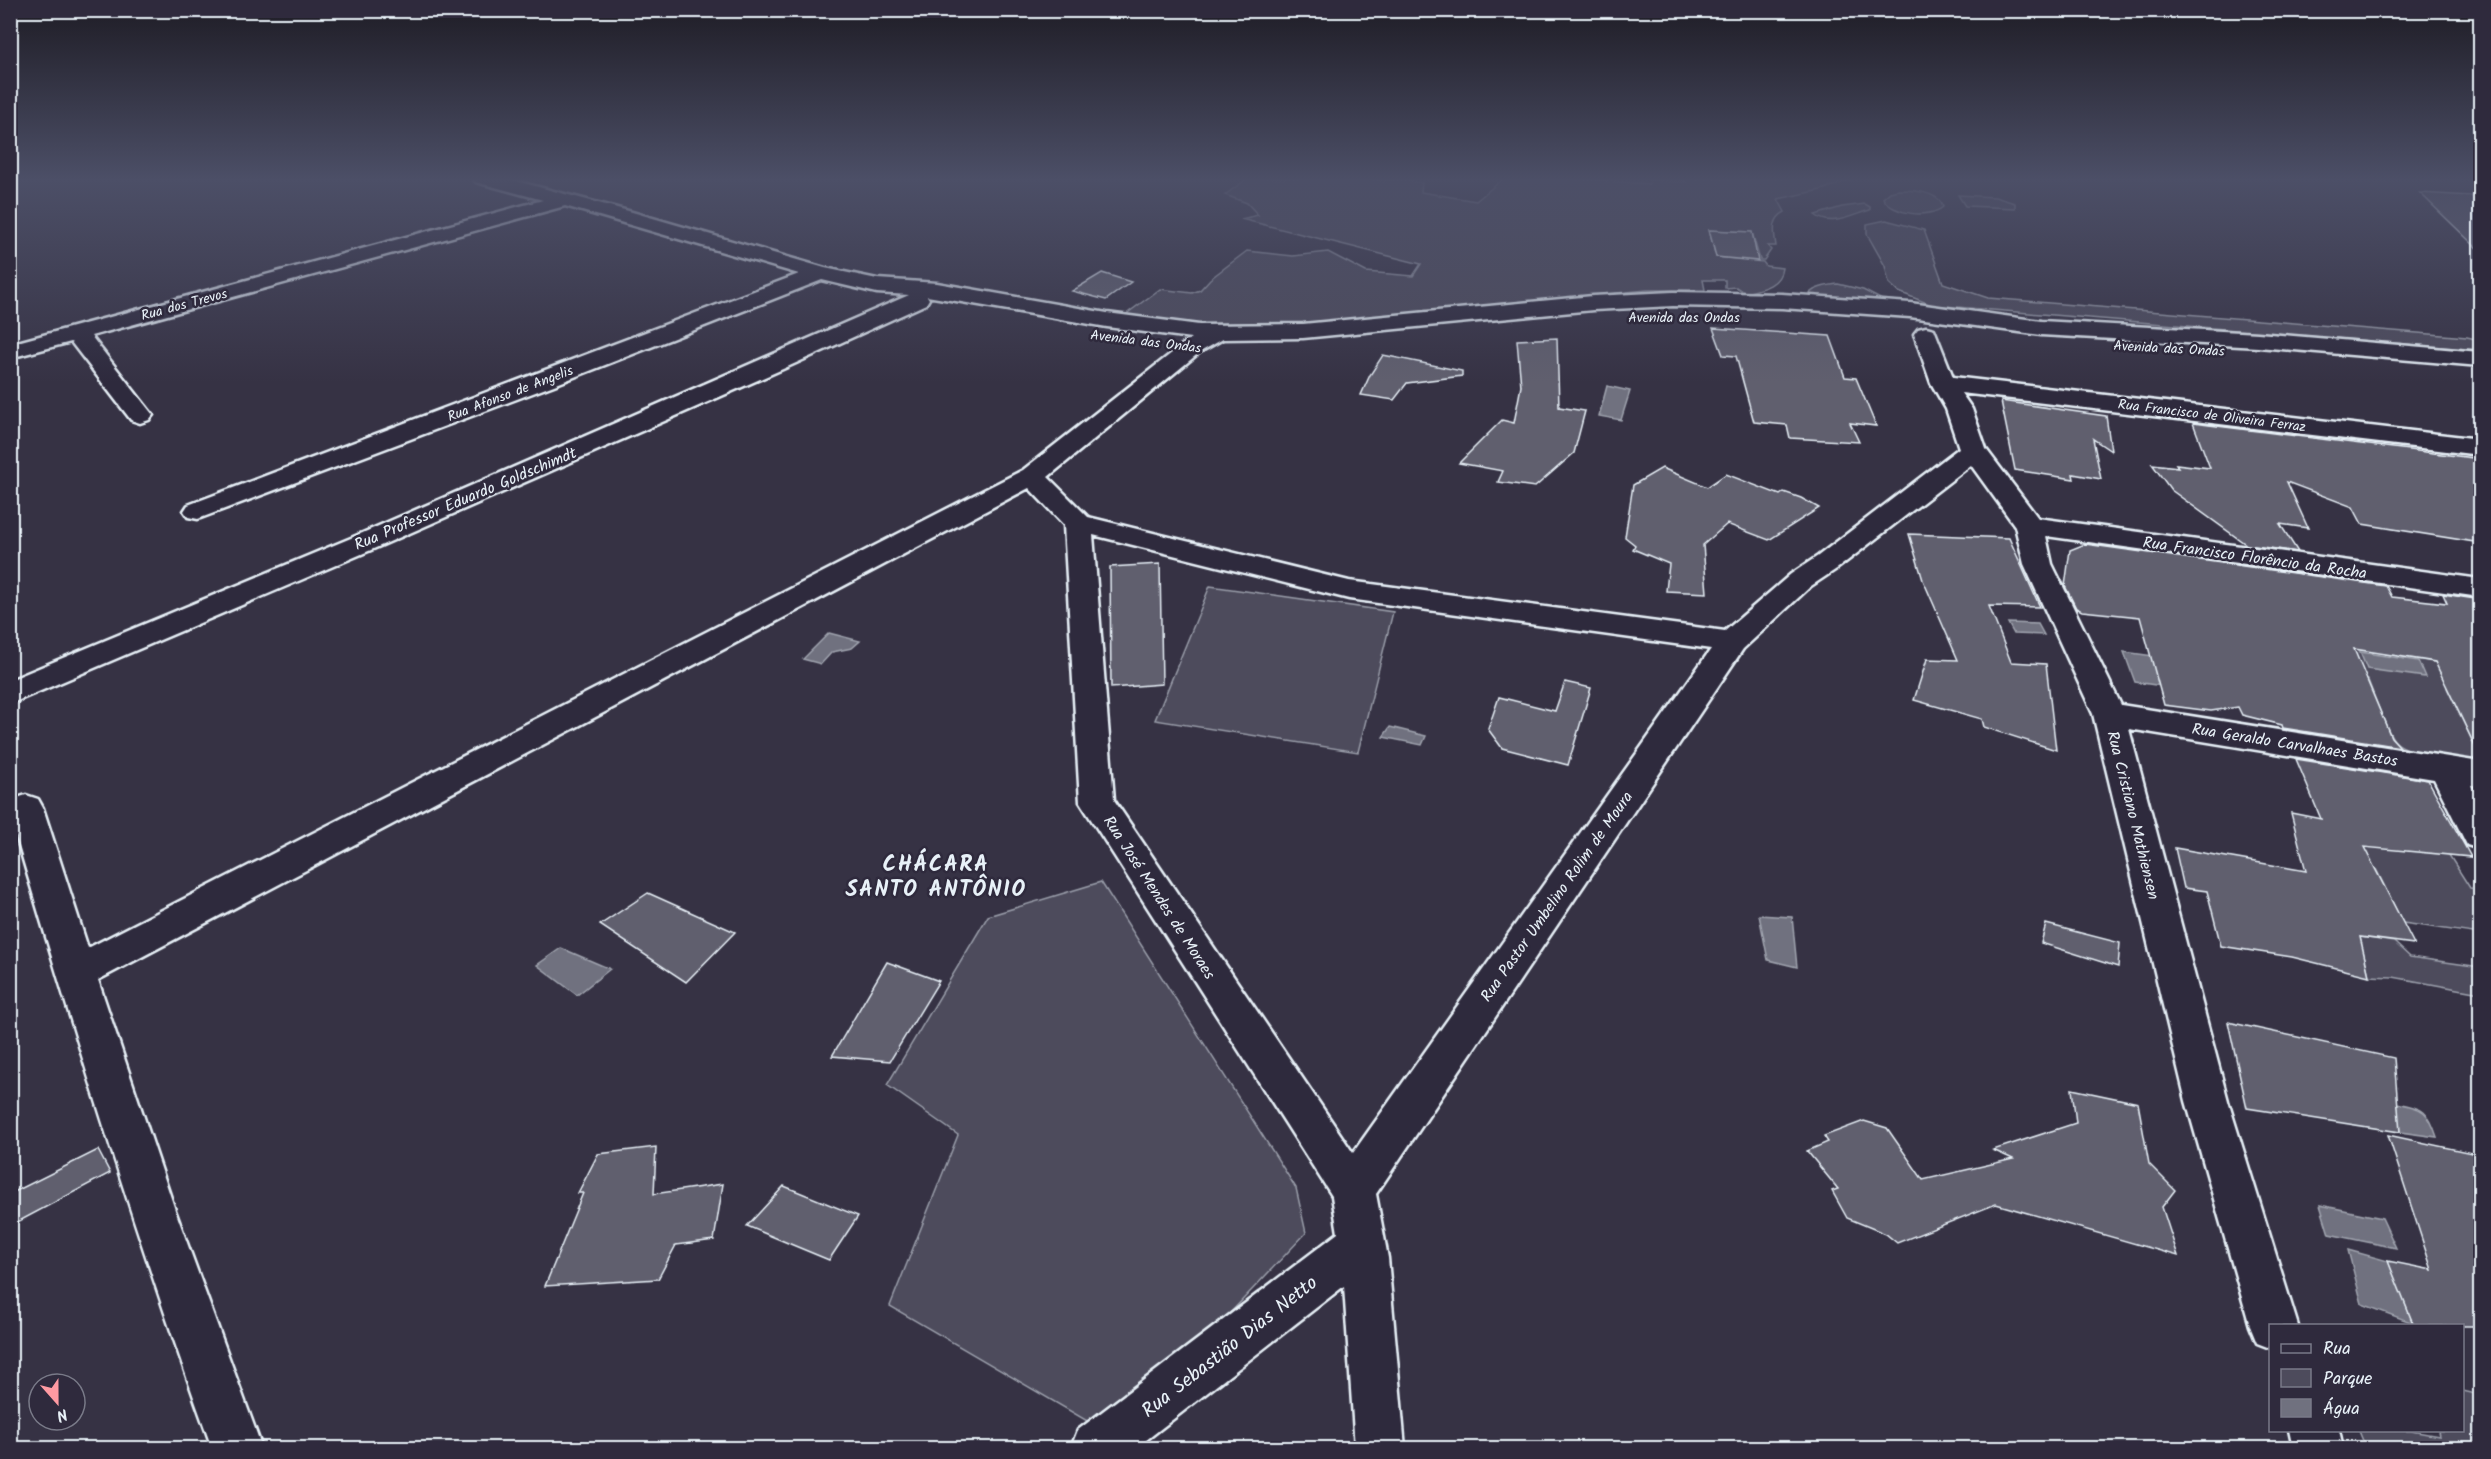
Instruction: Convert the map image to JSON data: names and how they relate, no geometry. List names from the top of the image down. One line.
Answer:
{"streets":{"street":["Rua dos Trevos","Avenida das Ondas","Rua Afonso de Angelis","Rua Francisco de Oliveira Ferraz","Rua Professor Eduardo Goldschimdt","Rua Francisco Florêncio da Rocha","Rua Geraldo Carvalhaes Bastos","Rua Cristiano Mathiensen","Rua Pastor Umbelino Rolim de Moura","Rua José Mendes de Moraes","Rua Sebastião Dias Netto"]},"crossings":[["Avenida das Ondas","Rua Afonso de Angelis"],["Avenida das Ondas","Rua Professor Eduardo Goldschimdt"],["Avenida das Ondas","Rua Cristiano Mathiensen"],["Rua Francisco de Oliveira Ferraz","Rua Cristiano Mathiensen"],["Rua Francisco Florêncio da Rocha","Rua Cristiano Mathiensen"],["Rua Geraldo Carvalhaes Bastos","Rua Cristiano Mathiensen"],["Rua Cristiano Mathiensen","Rua Pastor Umbelino Rolim de Moura"],["Rua Pastor Umbelino Rolim de Moura","Rua José Mendes de Moraes"]],"districts":["CHÁCARA SANTO ANTÔNIO"],"legend":["Rua","Parque","Água"],"north":"bottom"}
